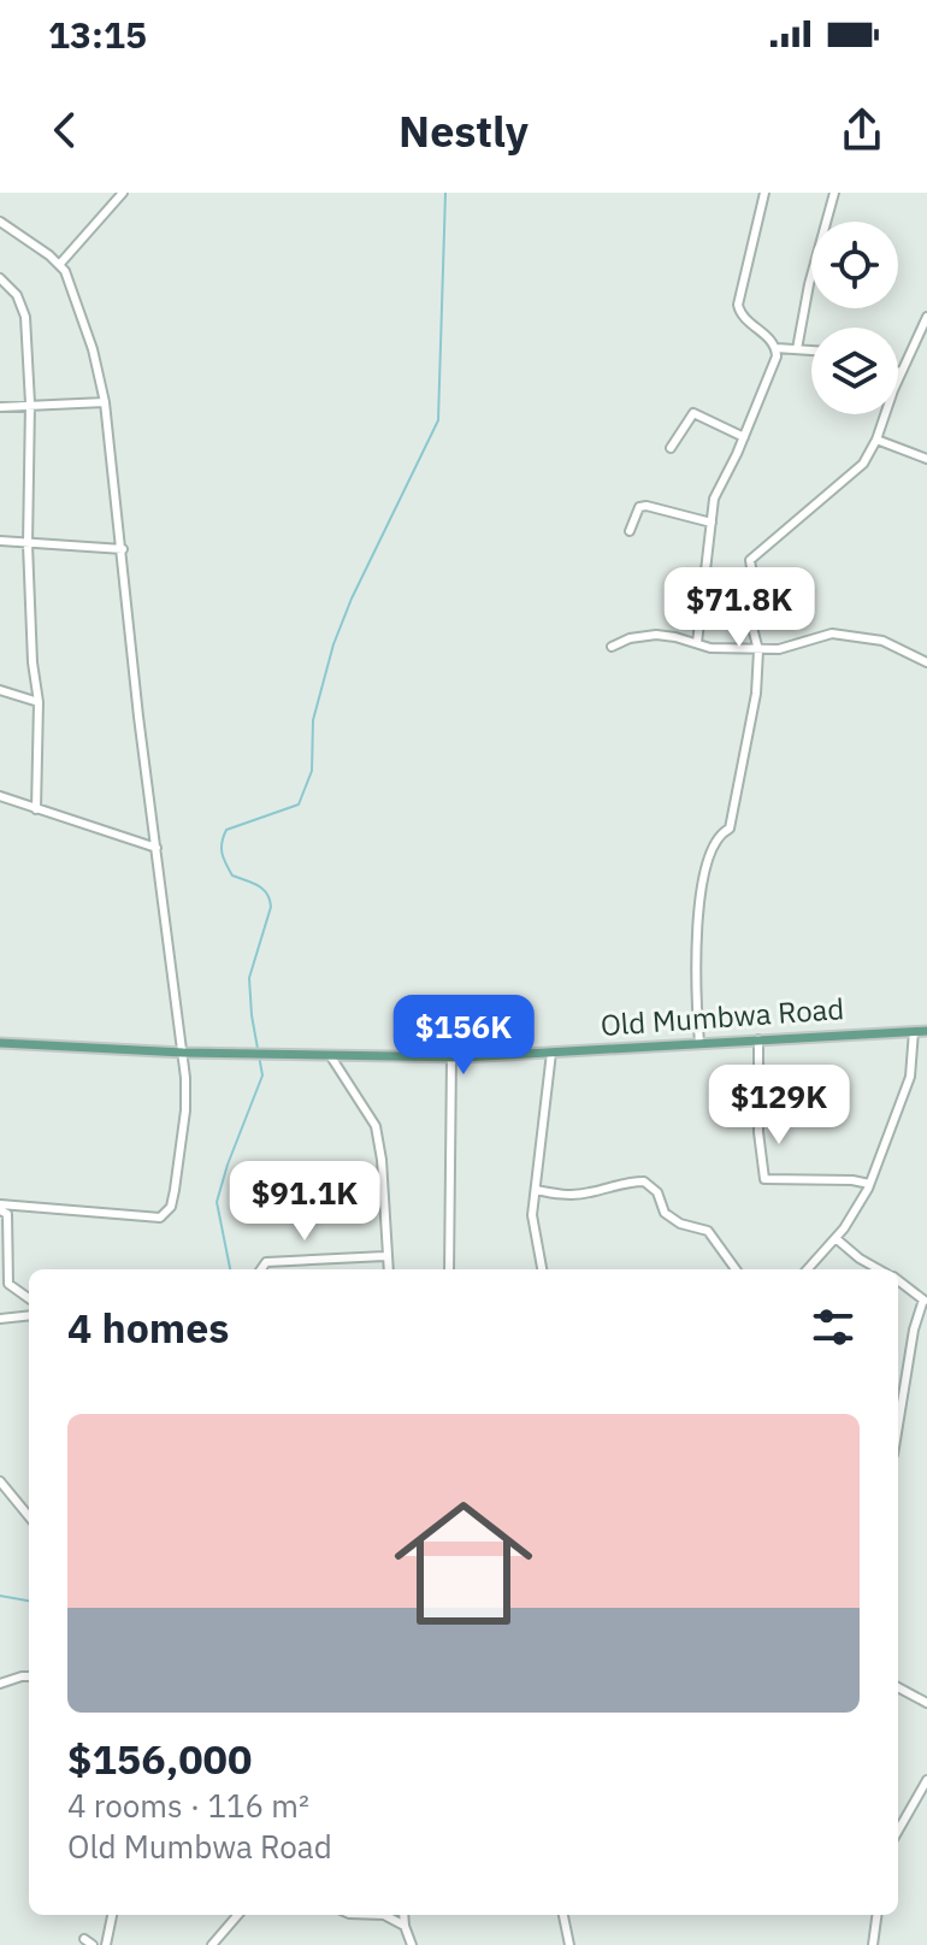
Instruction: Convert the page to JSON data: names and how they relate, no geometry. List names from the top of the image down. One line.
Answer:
{"streets":{"main road":["Old Mumbwa Road"]},"page":{"status":"13:15","header":"Nestly","price":["$71.8K","$156K","$129K","$91.1K"],"heading":"4 homes","list":[{"name":"$156,000","note":"4 rooms · 116 m² · Old Mumbwa Road"}]}}
